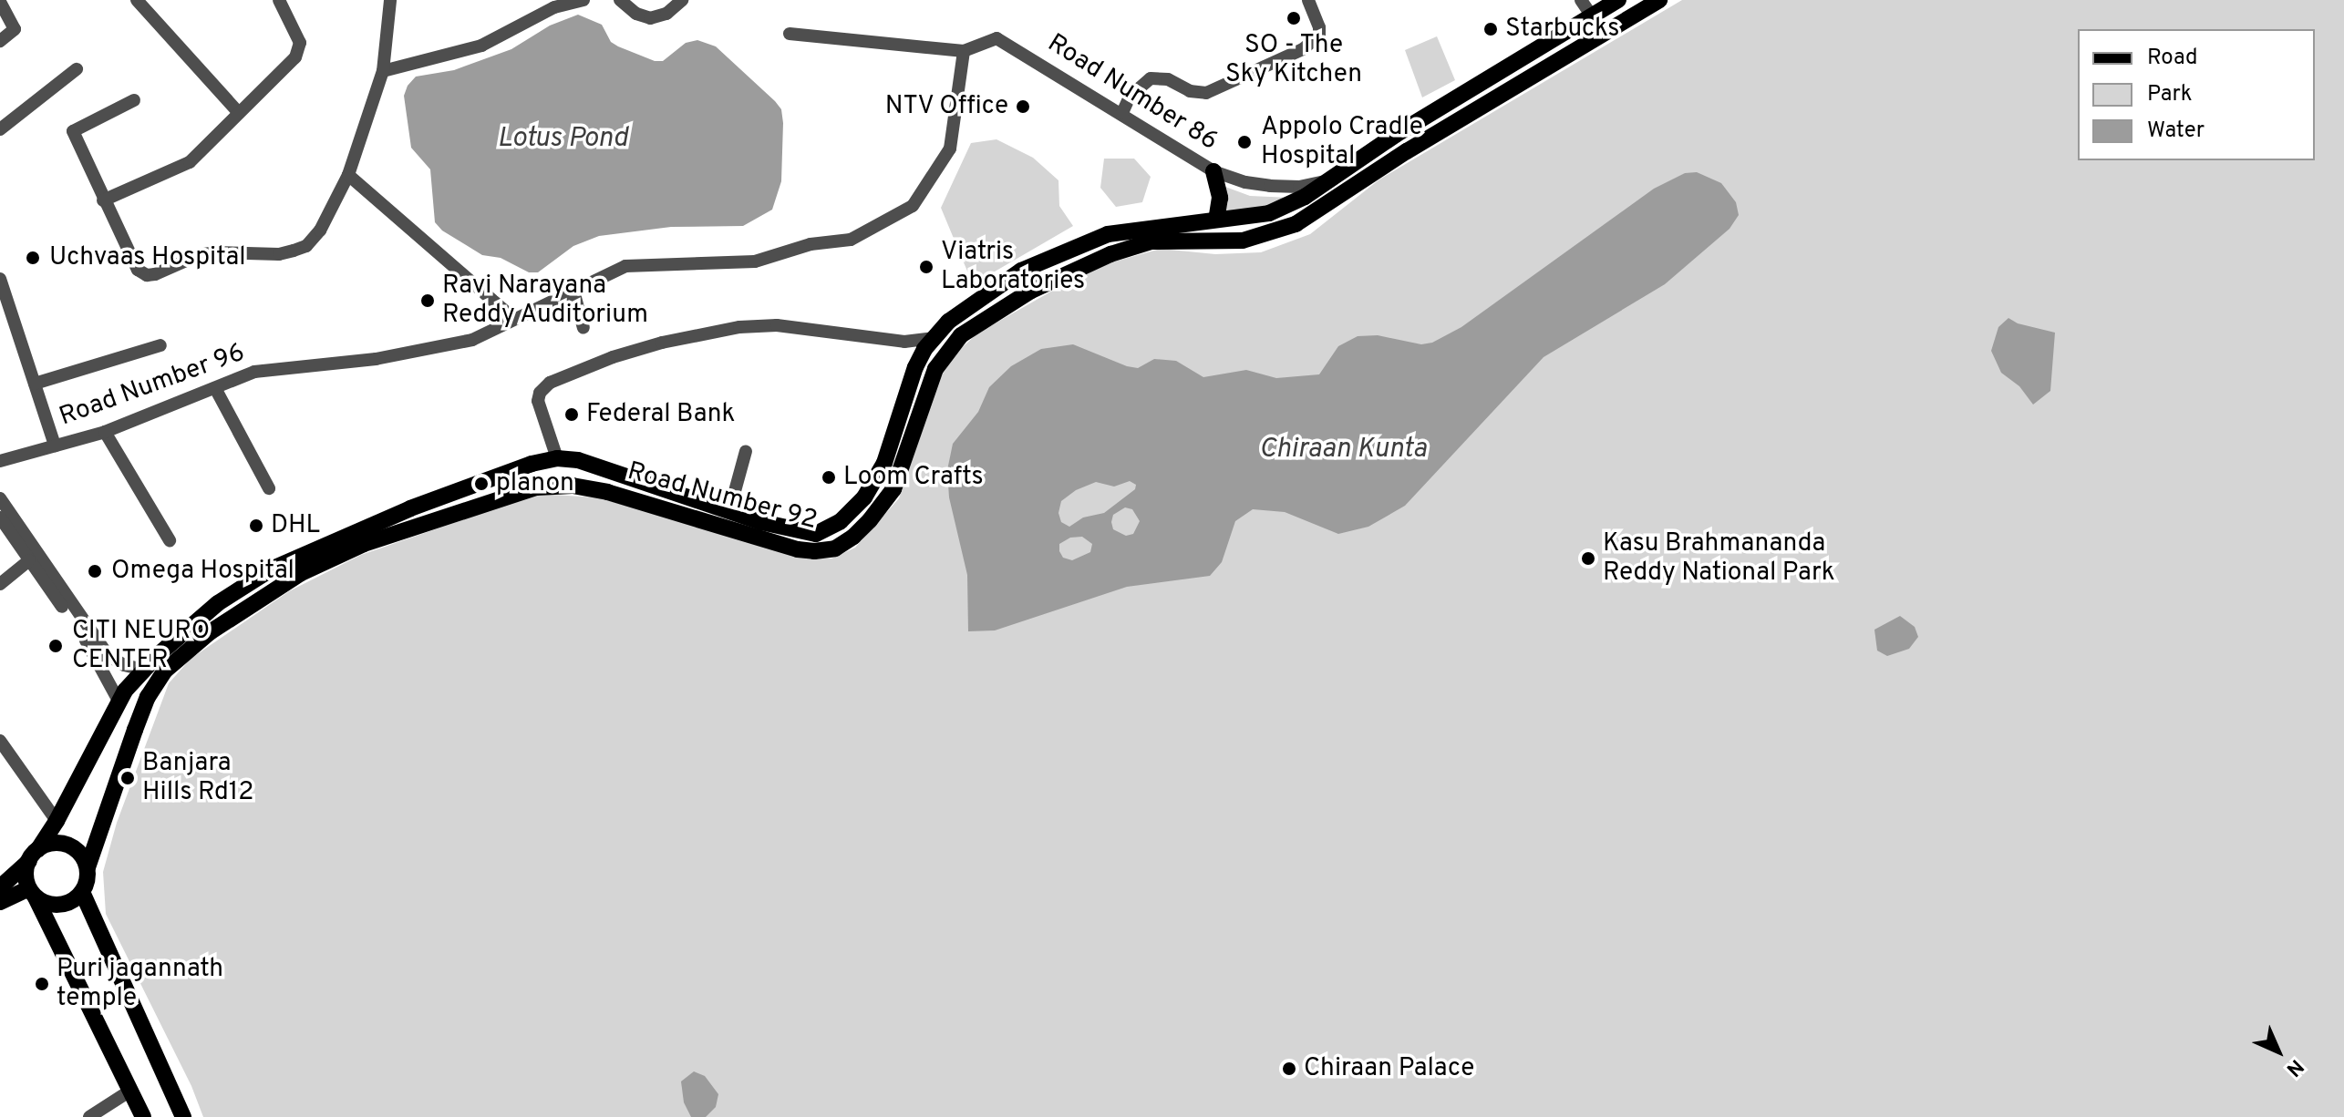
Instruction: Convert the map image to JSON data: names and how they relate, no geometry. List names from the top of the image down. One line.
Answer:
{"streets":{"main road":["Road Number 92"],"street":["Road Number 86","Road Number 96"]},"crossings":[["Road Number 86","Road Number 96"],["Road Number 86","Road Number 92"]],"water":["Lotus Pond","Chiraan Kunta"],"places":["SO - The Sky Kitchen","Starbucks","NTV Office","Appolo Cradle Hospital","Uchvaas Hospital","Viatris Laboratories","Ravi Narayana Reddy Auditorium","Federal Bank","Loom Crafts","planon","DHL","Kasu Brahmananda Reddy National Park","Omega Hospital","CITI NEURO CENTER","Banjara Hills Rd12","Puri jagannath temple","Chiraan Palace"],"legend":["Road","Park","Water"],"north":"bottom right"}
